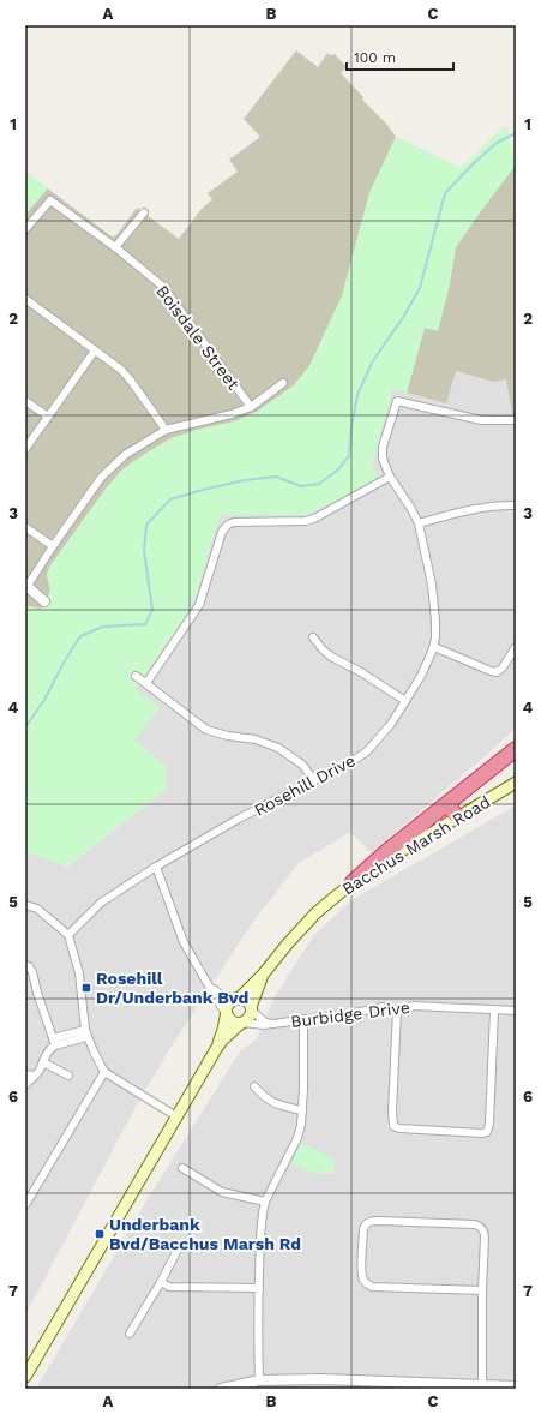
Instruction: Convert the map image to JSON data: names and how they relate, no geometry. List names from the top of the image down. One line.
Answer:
{"streets":{"main road":["Bacchus Marsh Road"],"street":["Boisdale Street","Rosehill Drive","Burbidge Drive"]},"crossings":[["Bacchus Marsh Road","Burbidge Drive"]],"places":{"transit":["Rosehill Dr/Underbank Bvd","Underbank Bvd/Bacchus Marsh Rd"]},"scale_bar":"100 m","grid":{"columns":["A","B","C"],"rows":["1","2","3","4","5","6","7"]}}
